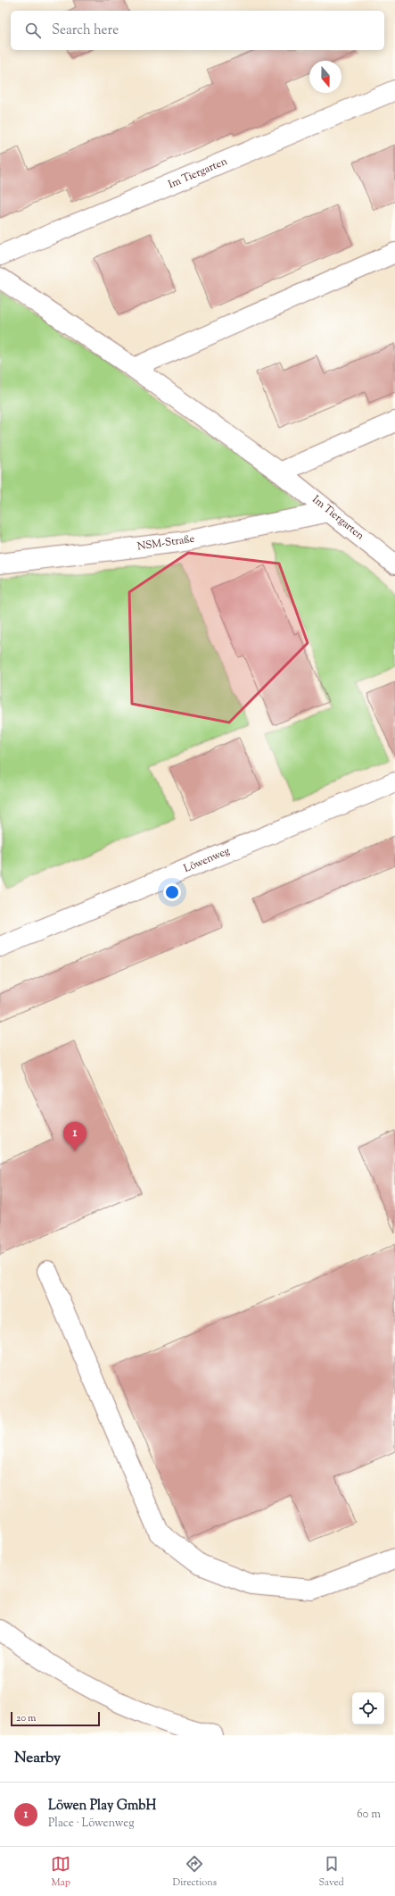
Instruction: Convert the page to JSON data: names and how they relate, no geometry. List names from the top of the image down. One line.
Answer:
{"streets":{"main road":["Im Tiergarten","NSM-Straße","Löwenweg"]},"crossings":[["Im Tiergarten","NSM-Straße"]],"scale_bar":"20 m","north":"bottom","page":{"search":"Search here","pins":"1","scale":"20 m","heading":"Nearby","list":[{"mark":"1","name":"Löwen Play GmbH","note":"Place · Löwenweg","value":"60 m"}],"nav":["Map","Directions","Saved"]}}
